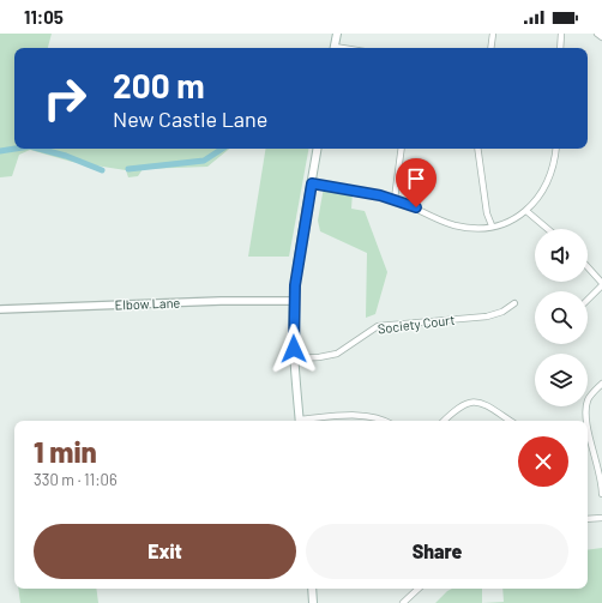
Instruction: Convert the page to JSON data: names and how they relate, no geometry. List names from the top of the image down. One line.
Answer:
{"streets":{"street":["Elbow Lane","Society Court"]},"page":{"status":"11:05","turn":["200 m","New Castle Lane"],"heading":["1 min","330 m · 11:06"],"buttons":["Exit","Share"]}}
